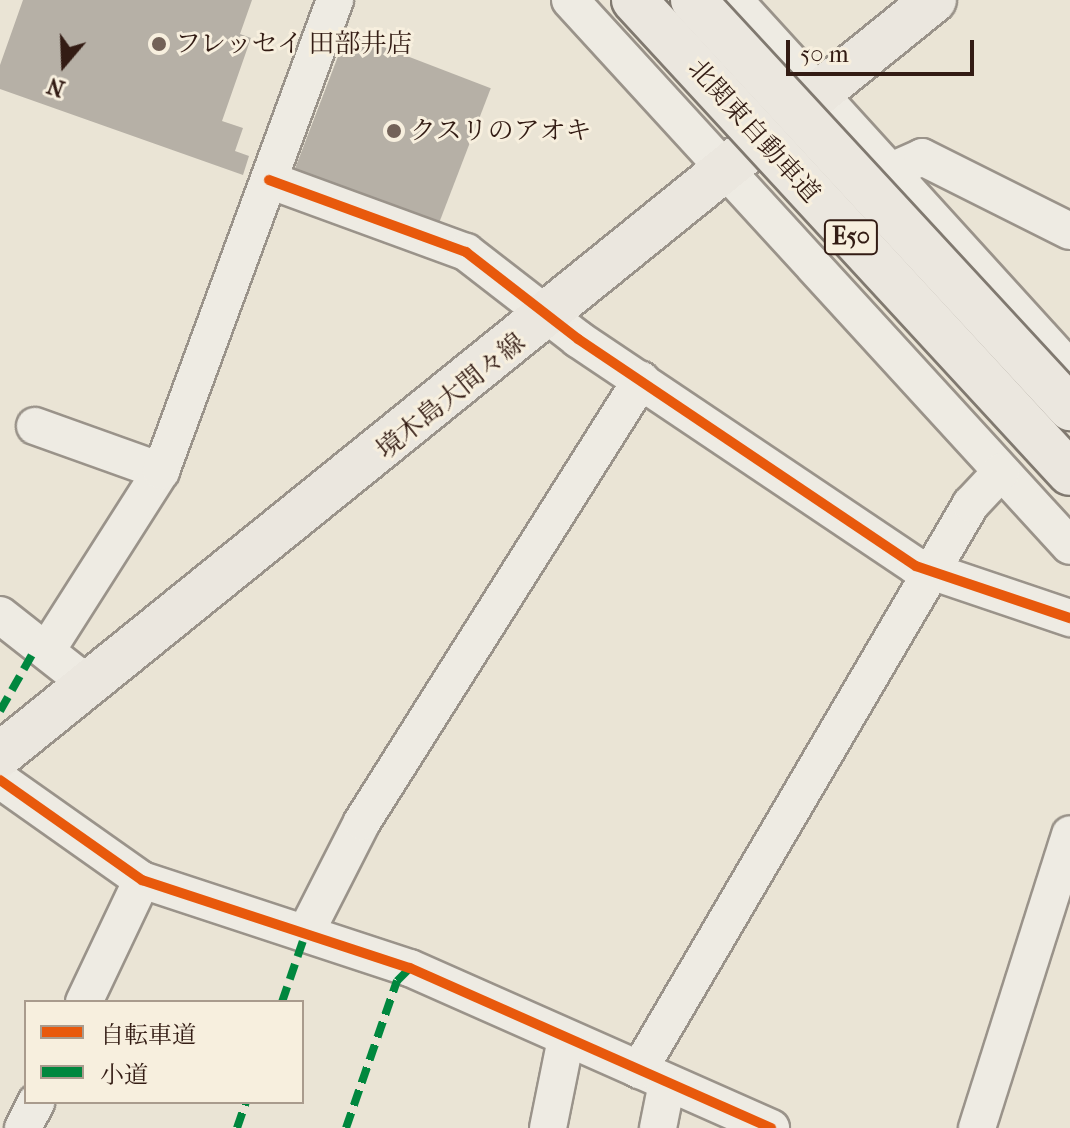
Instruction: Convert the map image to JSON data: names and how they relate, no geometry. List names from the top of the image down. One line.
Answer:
{"streets":{"main road":["北関東自動車道","E50","境木島大間々線"]},"places":["フレッセイ 田部井店","クスリのアオキ"],"legend":["自転車道","小道"],"scale_bar":"50 m","north":"bottom"}
